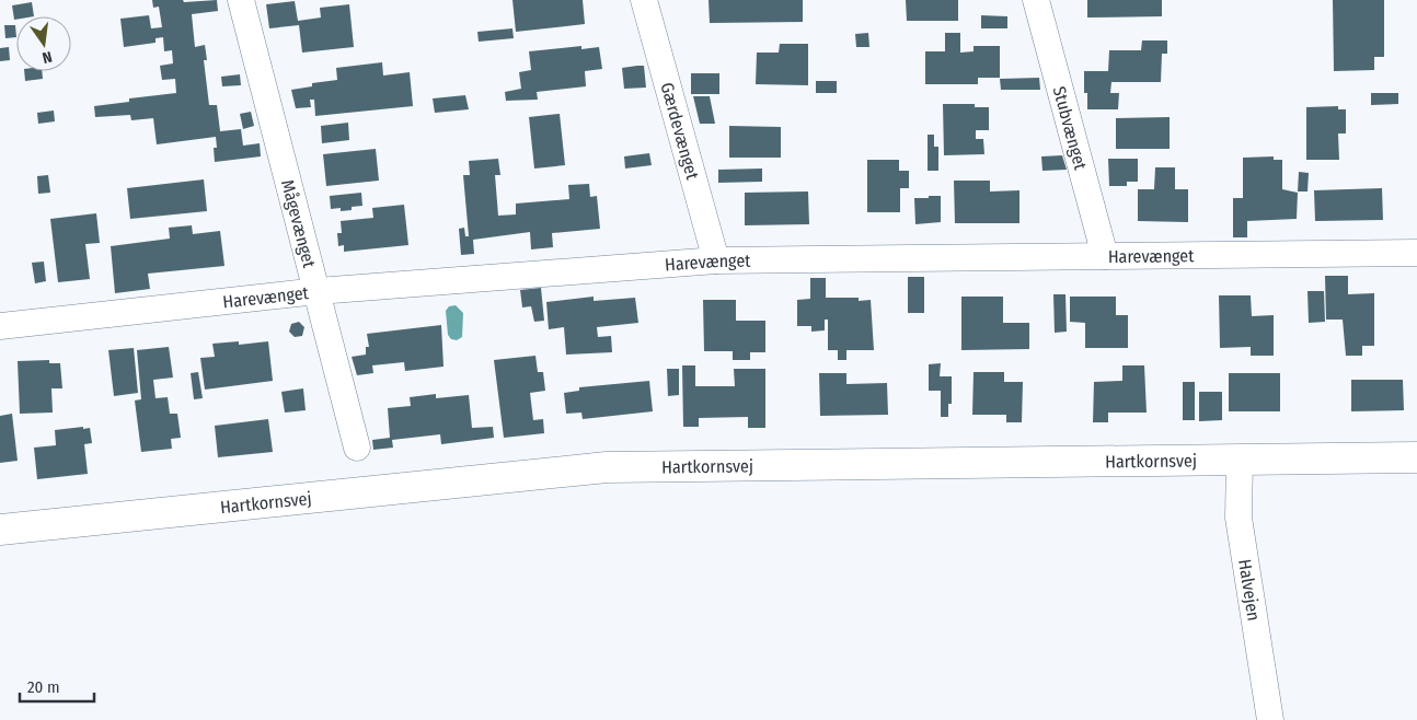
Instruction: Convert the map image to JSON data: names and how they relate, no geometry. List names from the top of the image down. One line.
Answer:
{"streets":{"street":["Stubvænget","Gærdevænget","Mågevænget","Harevænget","Hartkornsvej","Halvejen"]},"crossings":[["Stubvænget","Harevænget"],["Gærdevænget","Harevænget"],["Mågevænget","Harevænget"],["Hartkornsvej","Halvejen"]],"scale_bar":"20 m","north":"bottom"}
